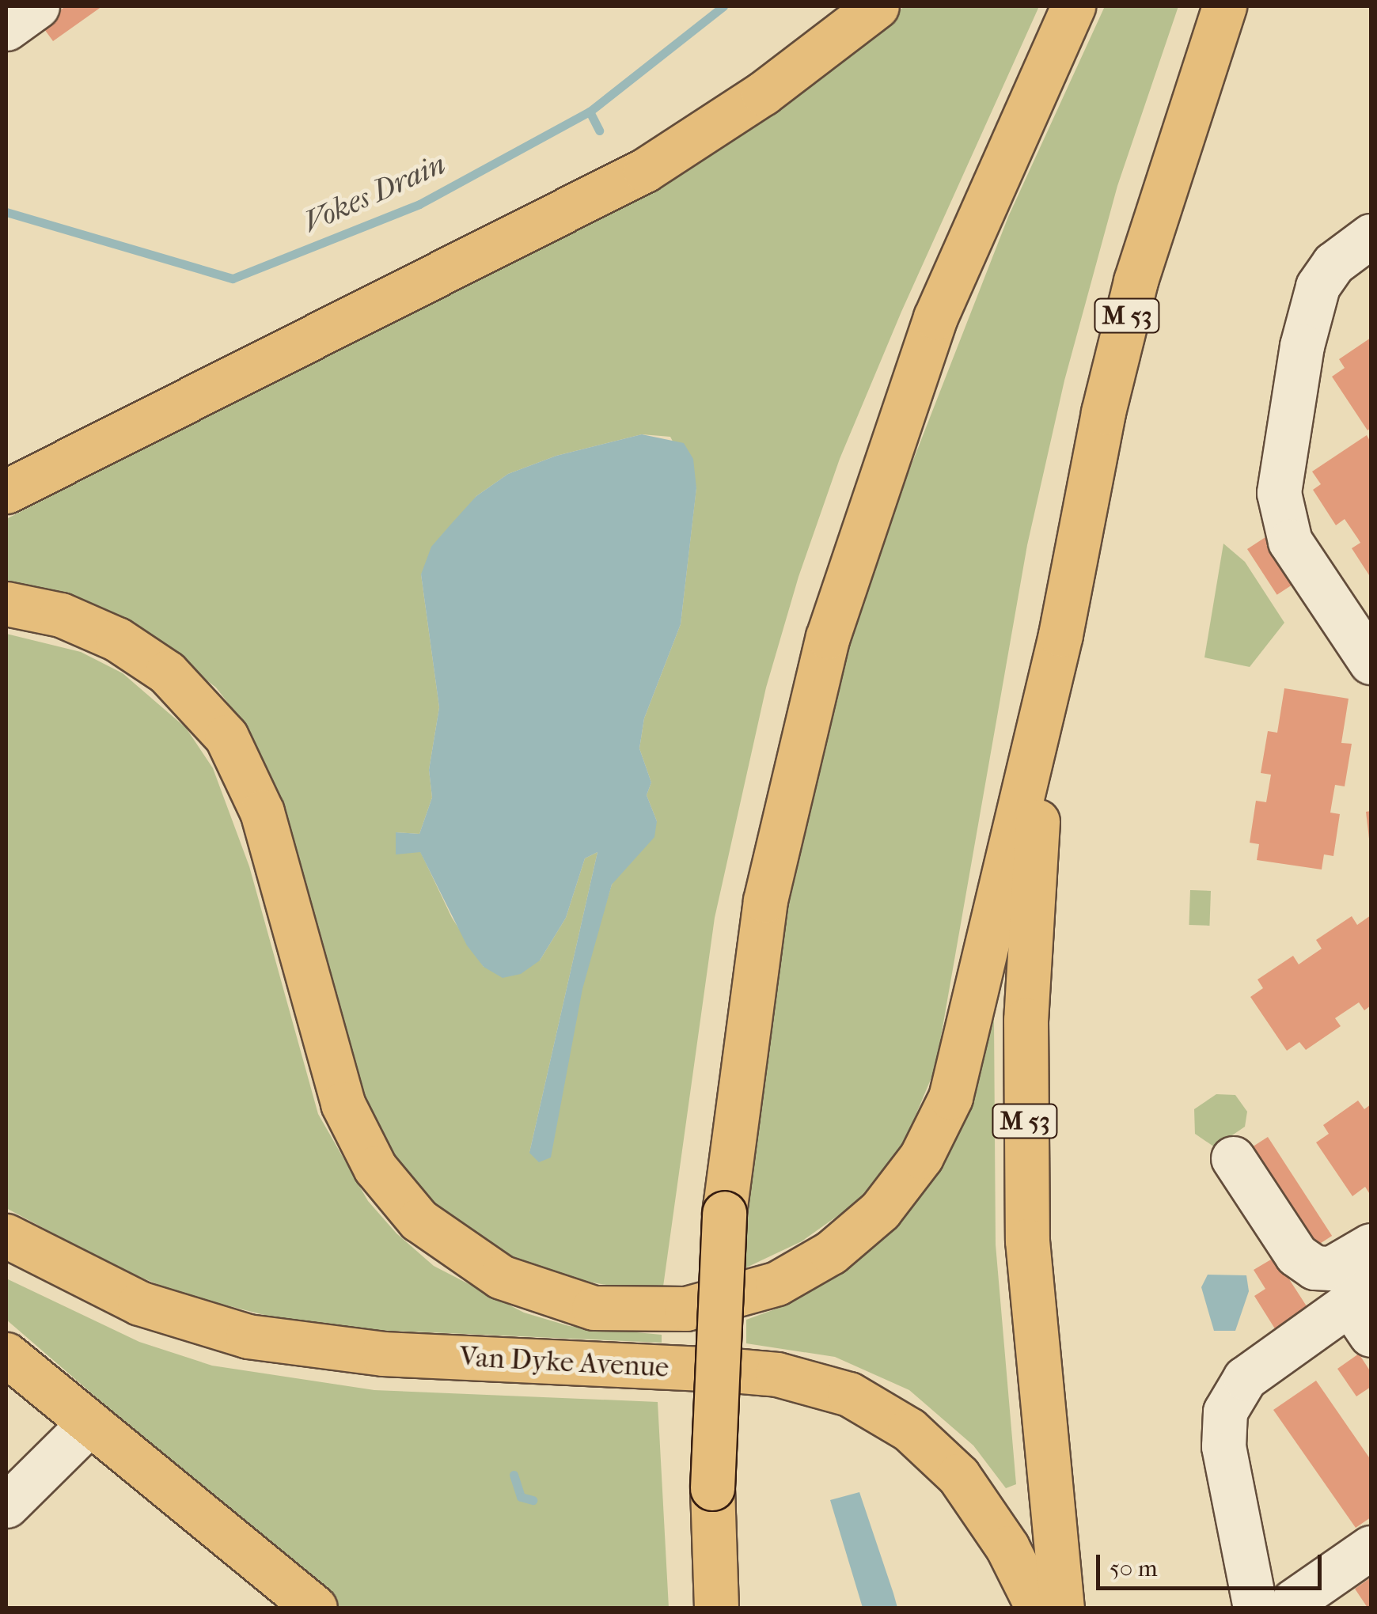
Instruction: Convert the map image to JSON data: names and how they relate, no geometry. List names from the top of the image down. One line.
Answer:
{"streets":{"main road":["M 53","Van Dyke Avenue"]},"water":["Vokes Drain"],"scale_bar":"50 m"}
